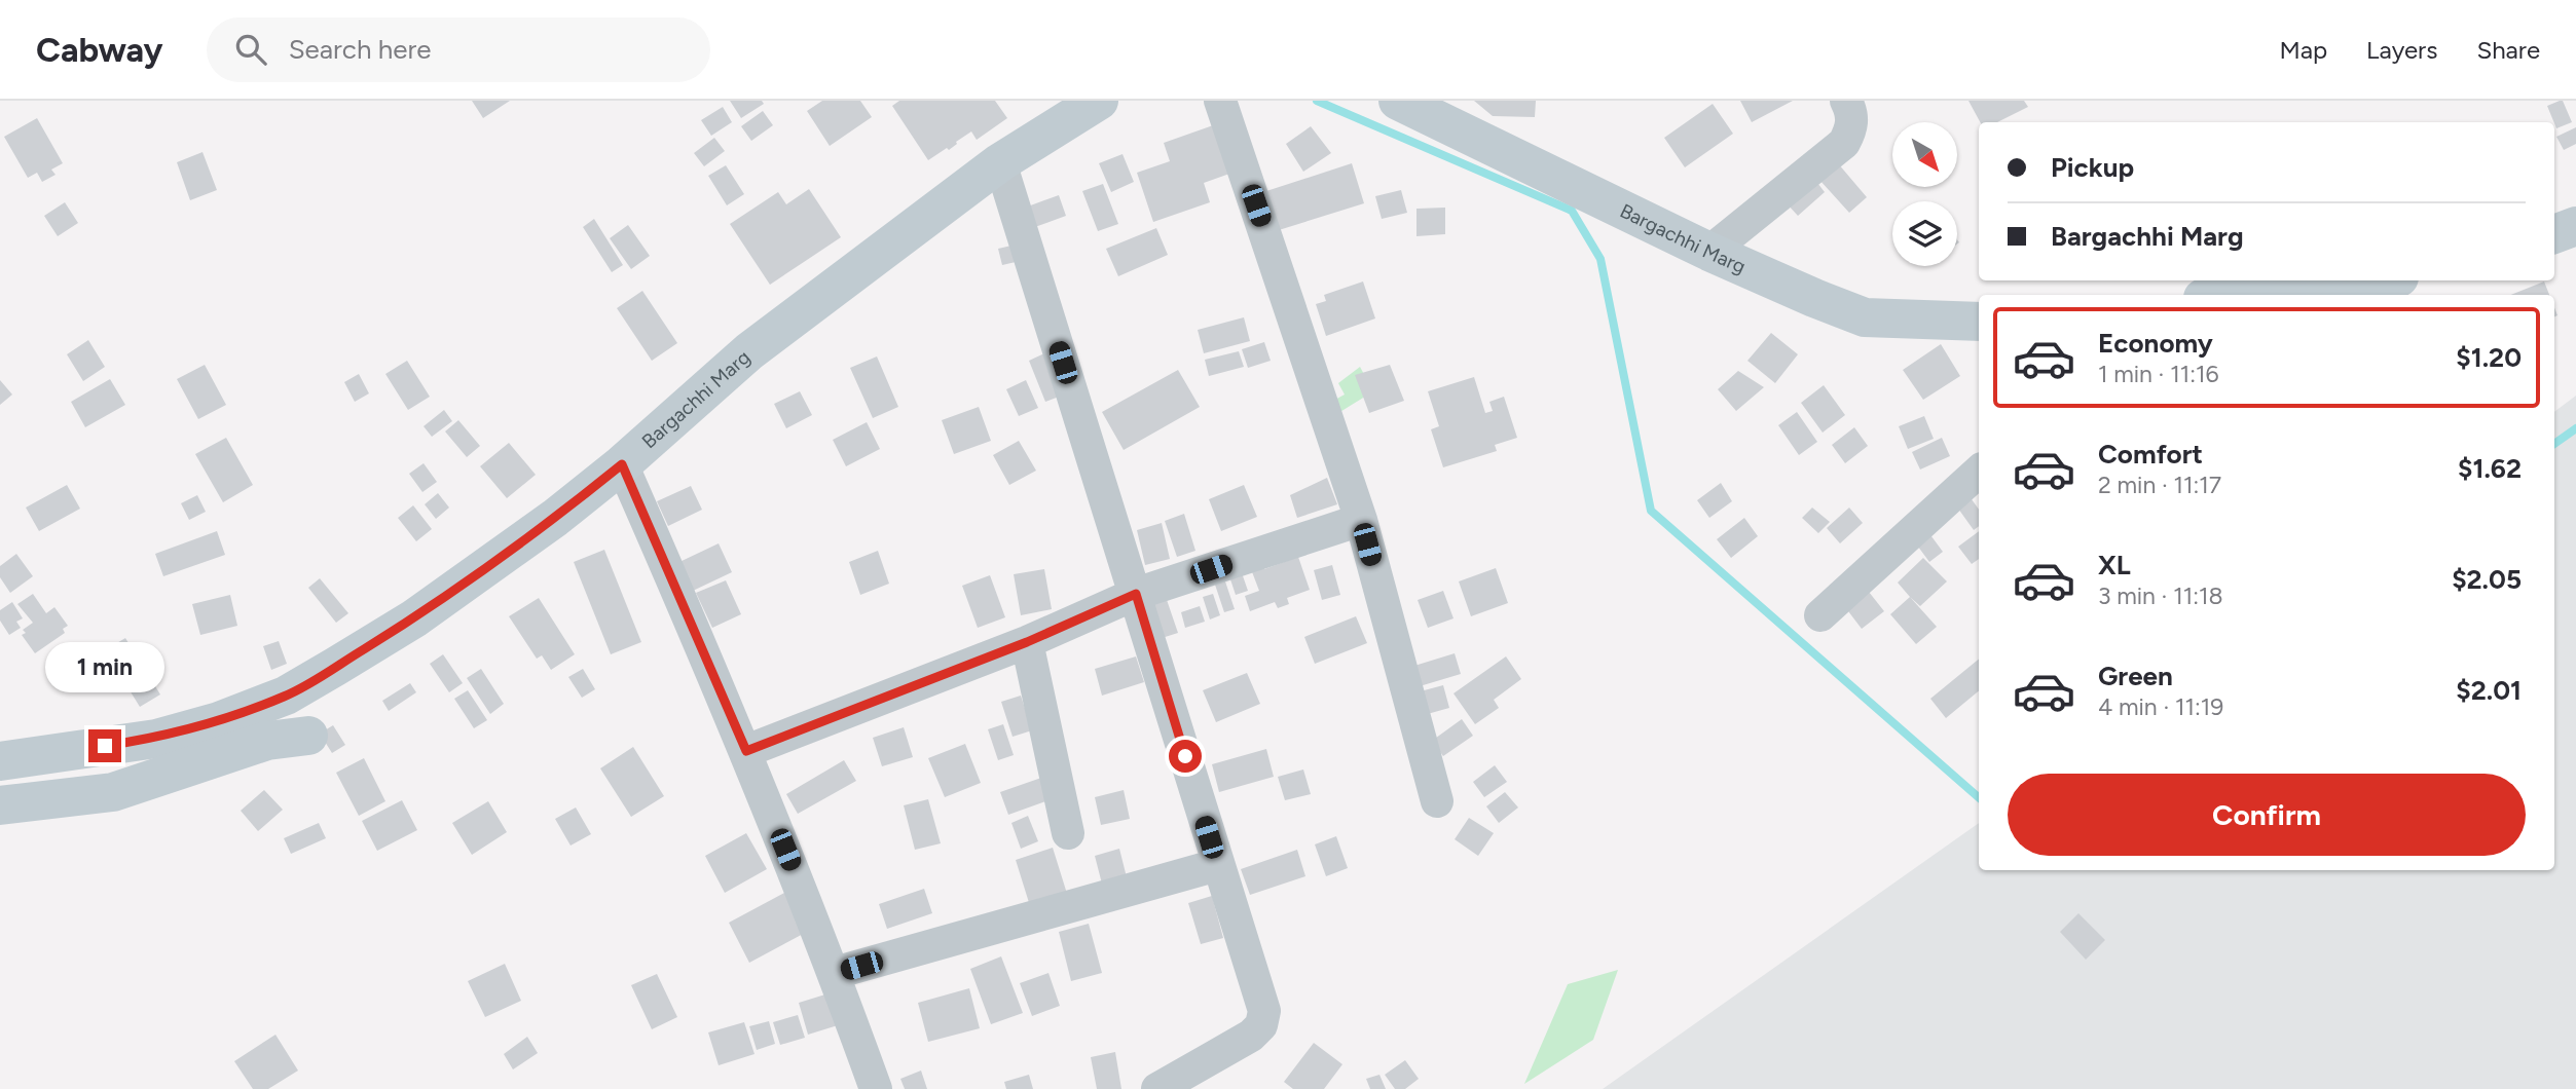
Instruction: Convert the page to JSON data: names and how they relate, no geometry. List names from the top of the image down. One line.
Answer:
{"streets":{"street":["Bargachhi Marg"]},"north":"bottom right","page":{"header":"Cabway","search":"Search here","nav":["Map","Layers","Share"],"banner":["Pickup","Bargachhi Marg"],"list":[{"name":"Economy","note":"1 min · 11:16","value":"$1.20"},{"name":"Comfort","note":"2 min · 11:17","value":"$1.62"},{"name":"XL","note":"3 min · 11:18","value":"$2.05"},{"name":"Green","note":"4 min · 11:19","value":"$2.01"}],"bubble":"1 min","buttons":"Confirm"}}
